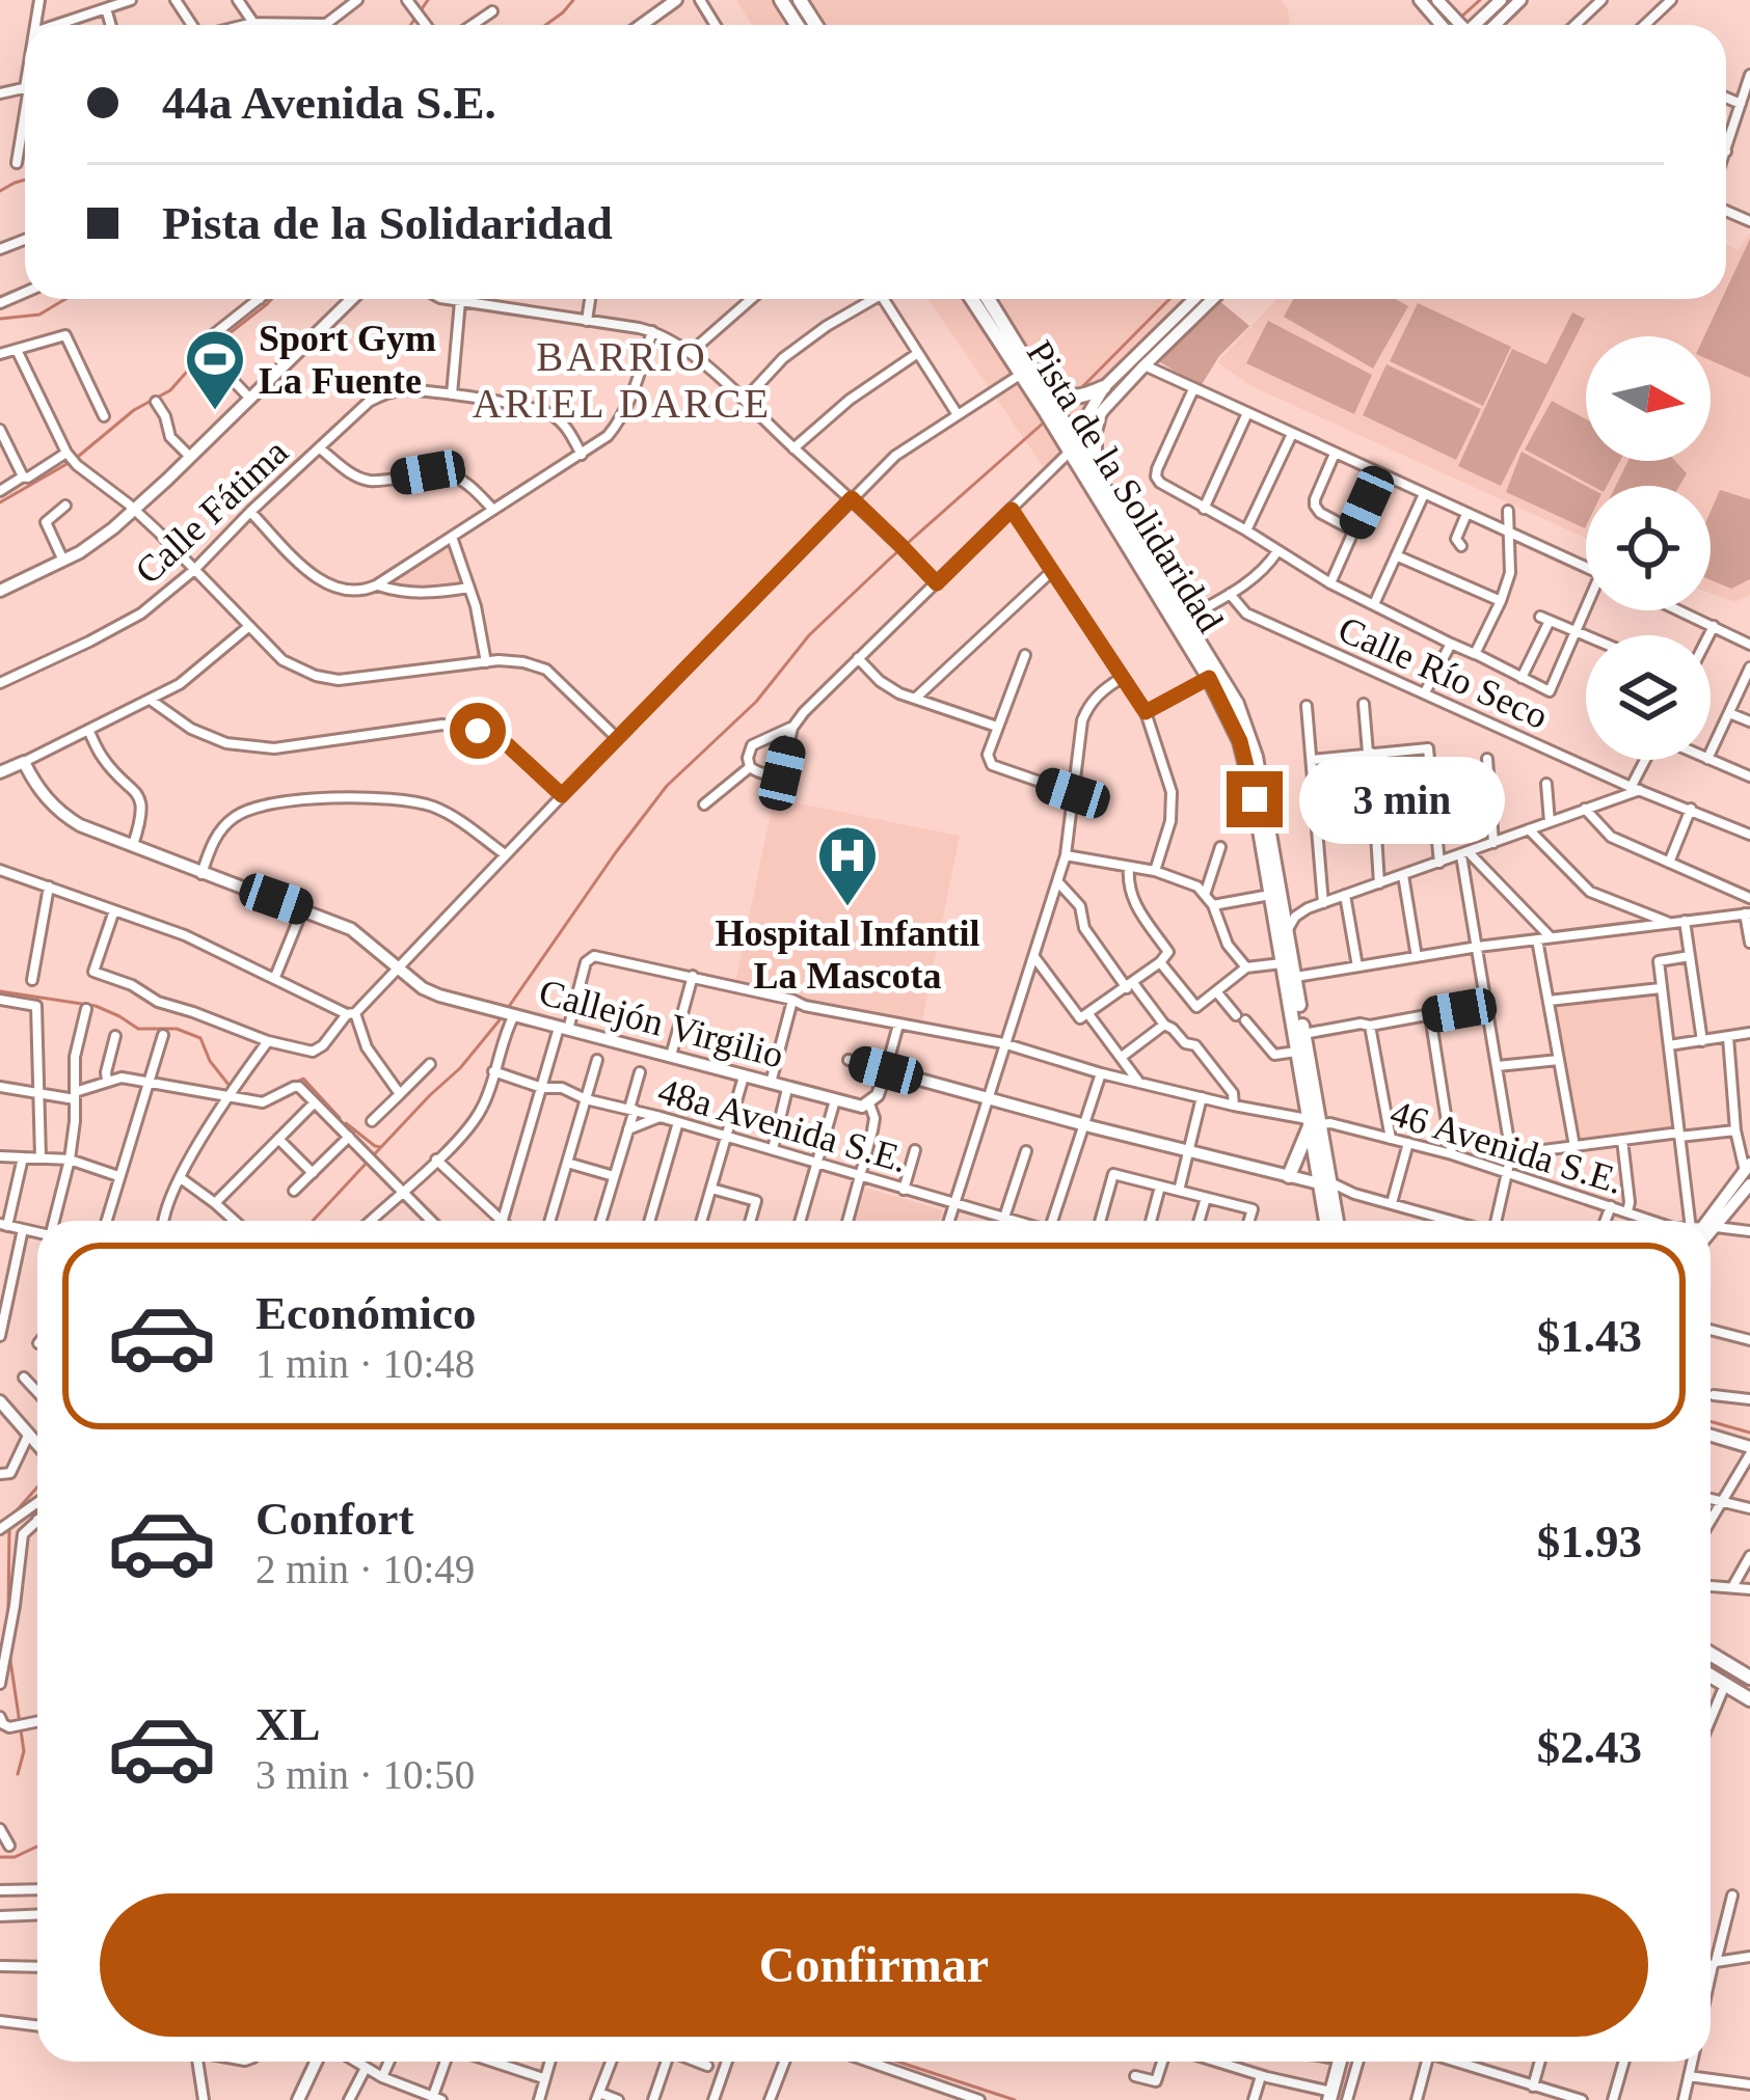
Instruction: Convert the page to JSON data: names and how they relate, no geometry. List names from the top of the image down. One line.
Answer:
{"streets":{"main road":["Pista de la Solidaridad"],"street":["Calle Fátima","Calle Río Seco","Callejón Virgilio","48a Avenida S.E.","46 Avenida S.E."]},"crossings":[["Pista de la Solidaridad","46 Avenida S.E."]],"districts":["BARRIO ARIEL DARCE"],"places":{"sports":["Sport Gym La Fuente"],"hospital":["Hospital Infantil La Mascota"]},"north":"right","page":{"banner":["44a Avenida S.E.","Pista de la Solidaridad"],"bubble":"3 min","list":[{"name":"Económico","note":"1 min · 10:48","value":"$1.43"},{"name":"Confort","note":"2 min · 10:49","value":"$1.93"},{"name":"XL","note":"3 min · 10:50","value":"$2.43"}],"buttons":"Confirmar"}}
